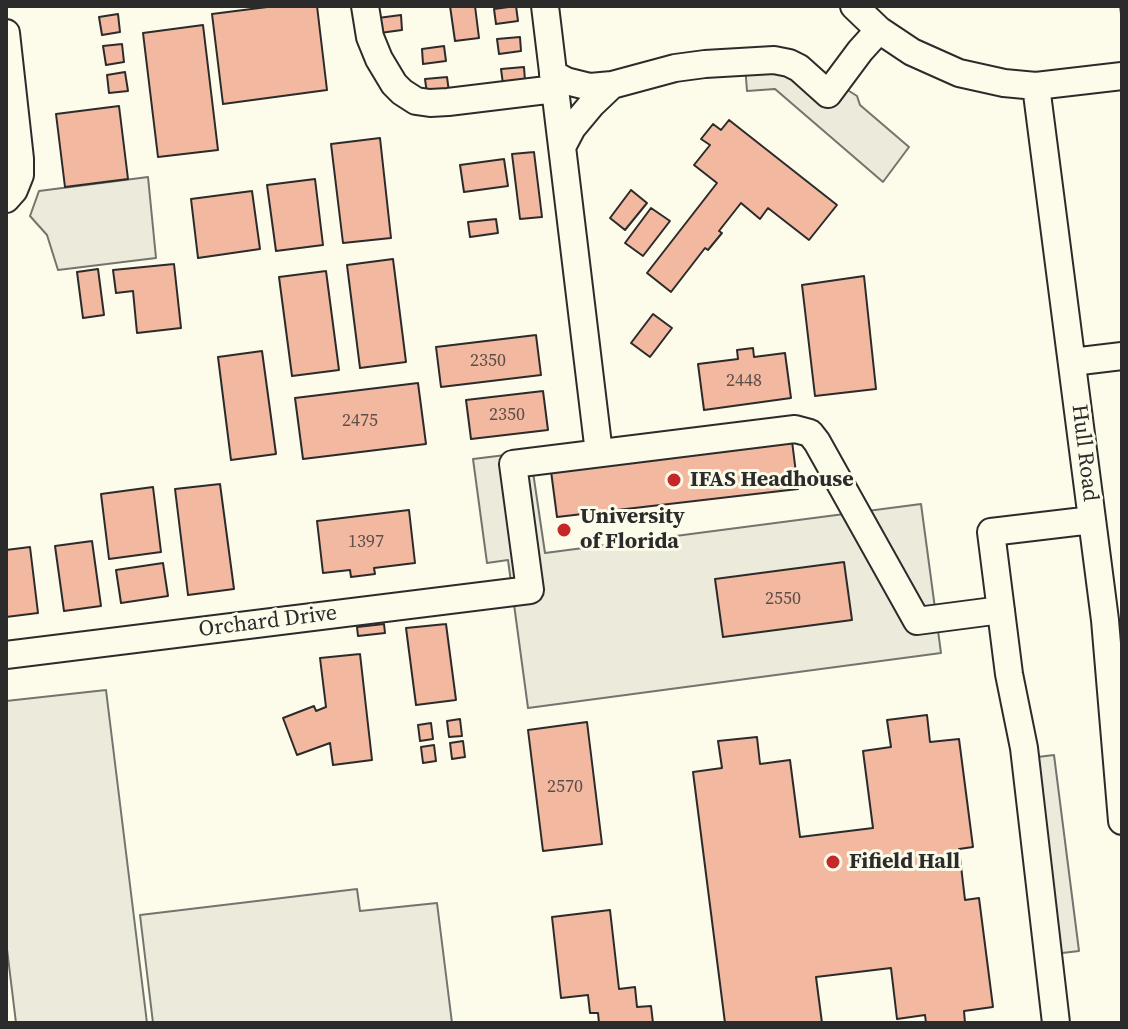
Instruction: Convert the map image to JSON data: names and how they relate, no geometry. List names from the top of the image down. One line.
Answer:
{"streets":{"street":["Hull Road","Orchard Drive"]},"places":["IFAS Headhouse","University of Florida","Fifield Hall"],"house_numbers":["2350","2448","2350","2475","1397","2550","2570"]}
